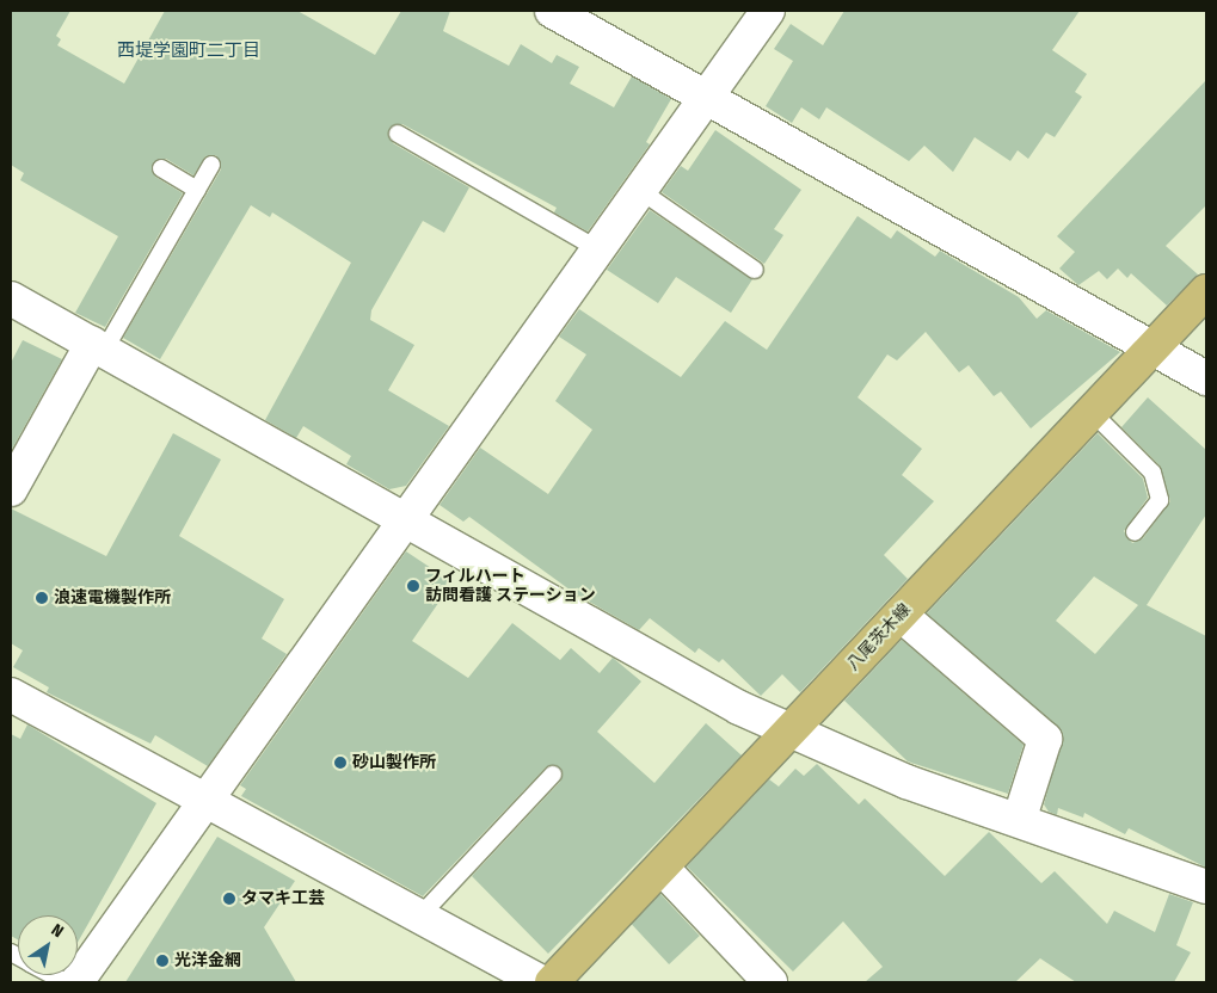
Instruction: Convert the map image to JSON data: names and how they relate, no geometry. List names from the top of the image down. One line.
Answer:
{"streets":{"main road":["八尾茨木線"]},"districts":["西堤学園町二丁目"],"places":["フィルハート 訪問看護 ステーション","浪速電機製作所","砂山製作所","タマキ工芸","光洋金網"],"north":"top right"}
